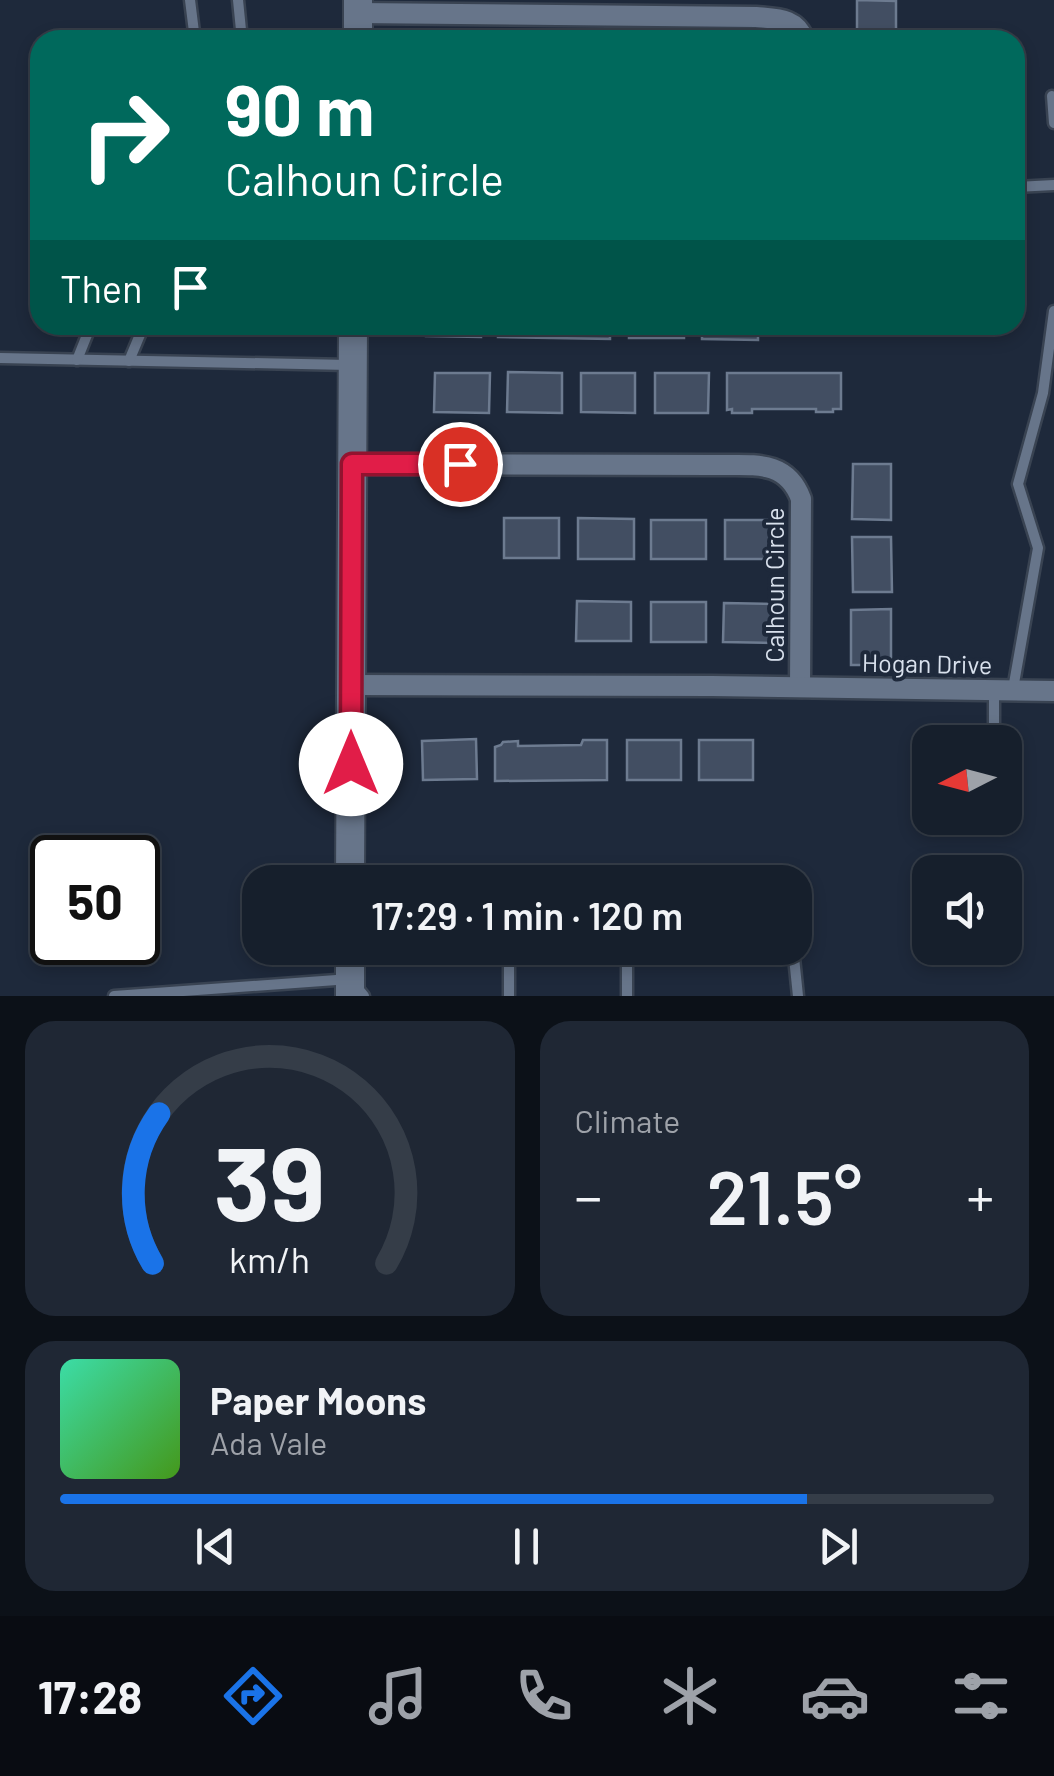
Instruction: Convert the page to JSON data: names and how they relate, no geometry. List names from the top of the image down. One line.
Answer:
{"streets":{"street":["Calhoun Circle","Hogan Drive"]},"crossings":[["Calhoun Circle","Hogan Drive"]],"north":"left","page":{"turn":["90 m","Calhoun Circle"],"then":"Then","limit":"50","trip":"17:29 · 1 min · 120 m","tile":"Climate","heat":["−","21.5°","+"],"song":["Paper Moons","Ada Vale"],"tabs":"17:28","gauge":["39","km/h"]}}
